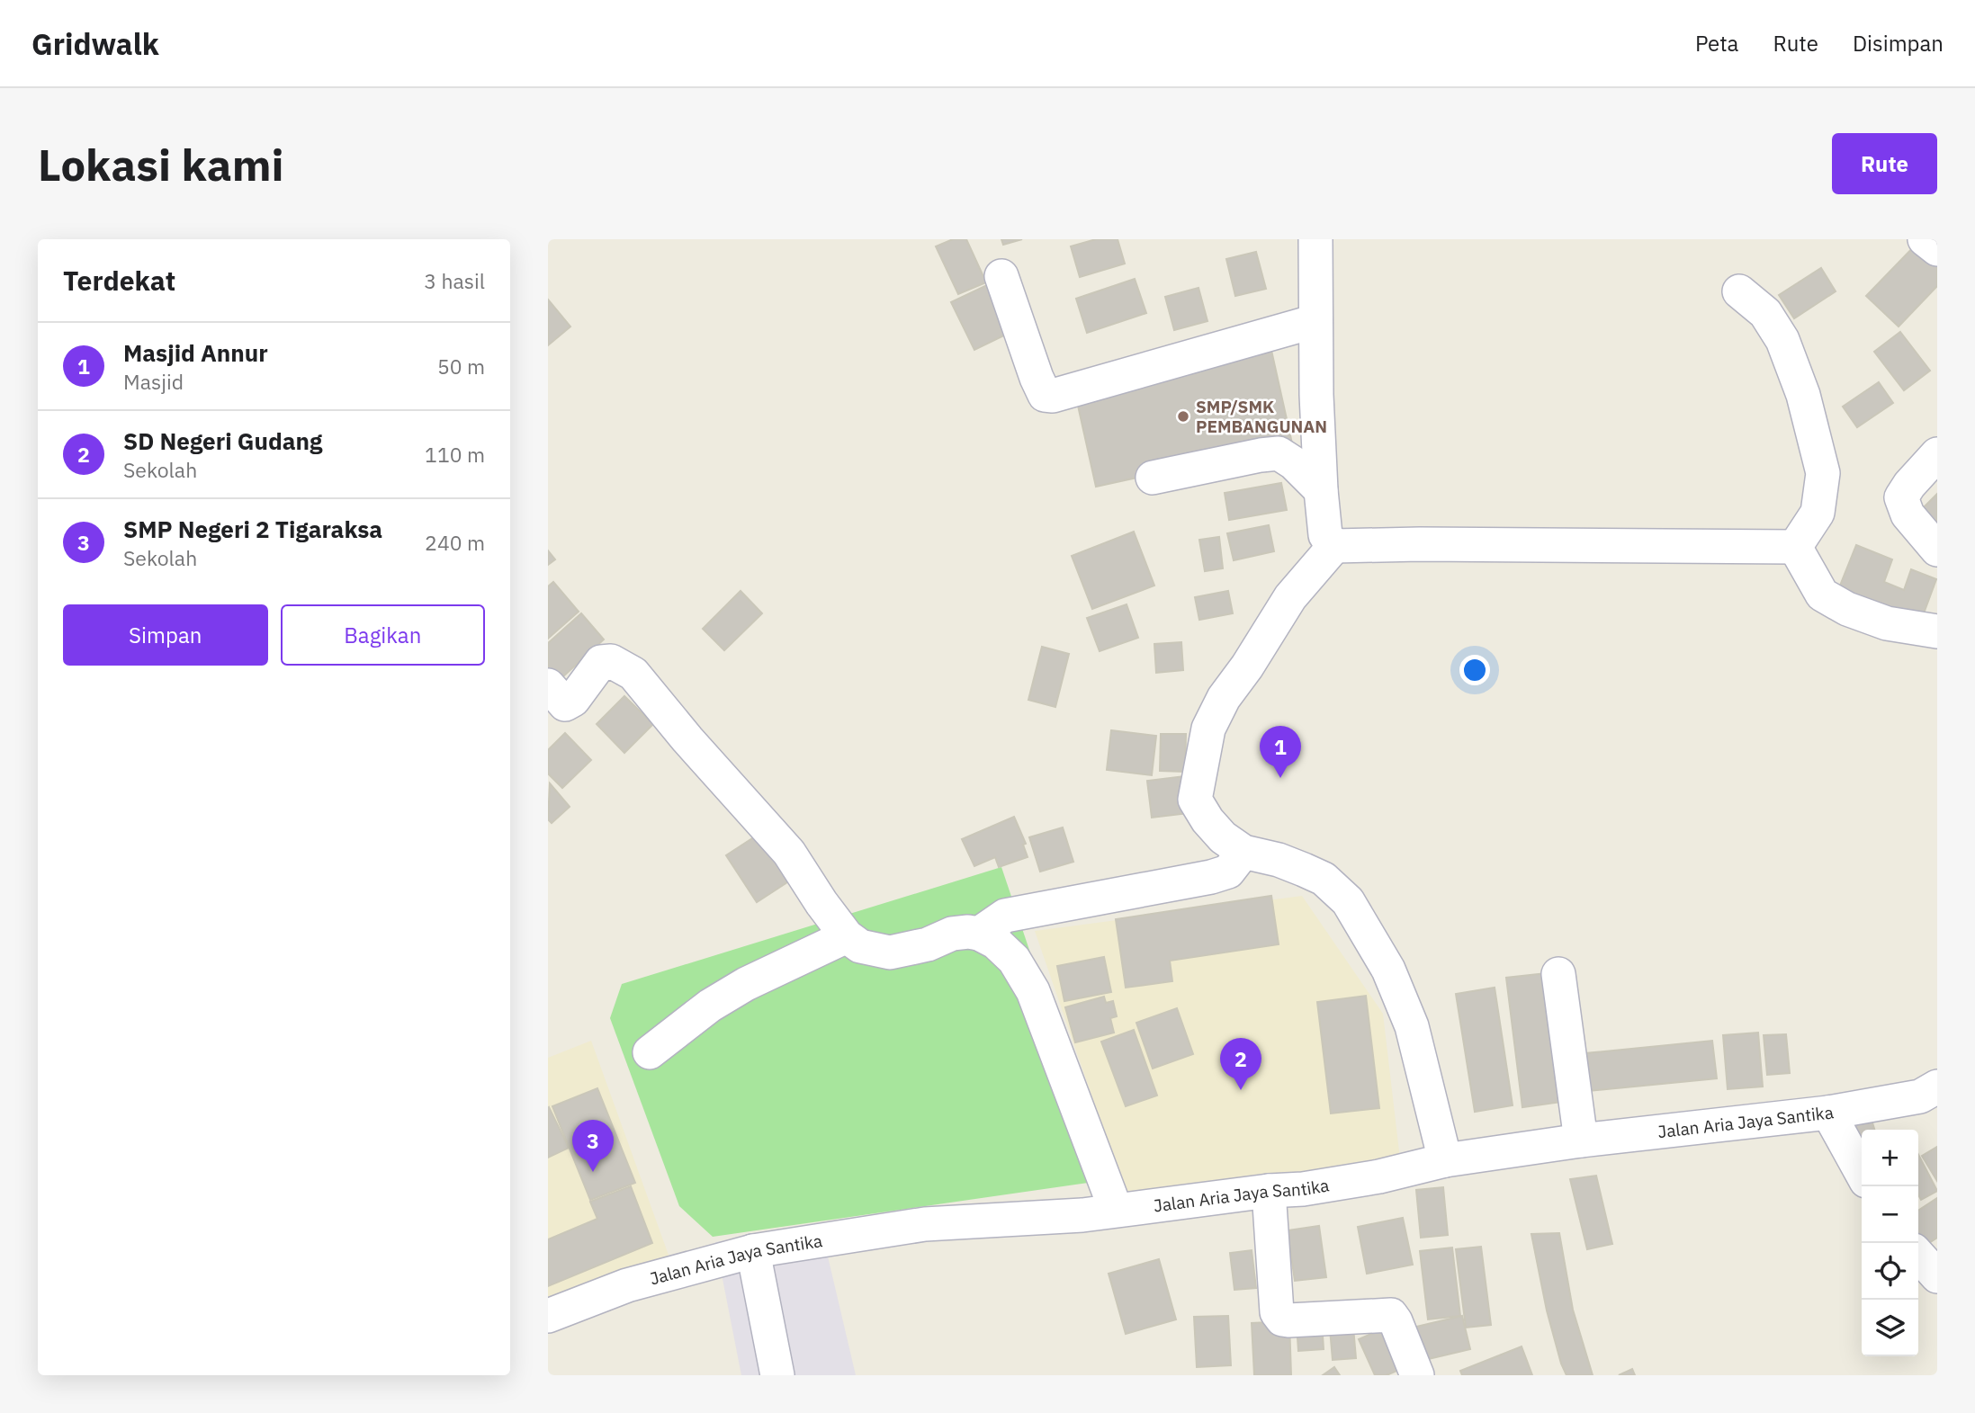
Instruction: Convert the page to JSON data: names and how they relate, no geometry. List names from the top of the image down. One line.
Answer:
{"streets":{"street":["Jalan Aria Jaya Santika"]},"places":["SMP/SMK PEMBANGUNAN"],"page":{"header":"Gridwalk","nav":["Peta","Rute","Disimpan"],"buttons":["Rute",["Simpan","Bagikan"]],"title":"Lokasi kami","heading":["Terdekat","3 hasil"],"list":[{"mark":"1","name":"Masjid Annur","note":"Masjid","value":"50 m"},{"mark":"2","name":"SD Negeri Gudang","note":"Sekolah","value":"110 m"},{"mark":"3","name":"SMP Negeri 2 Tigaraksa","note":"Sekolah","value":"240 m"}],"pins":["1","2","3"],"map_buttons":["+","−"]}}
